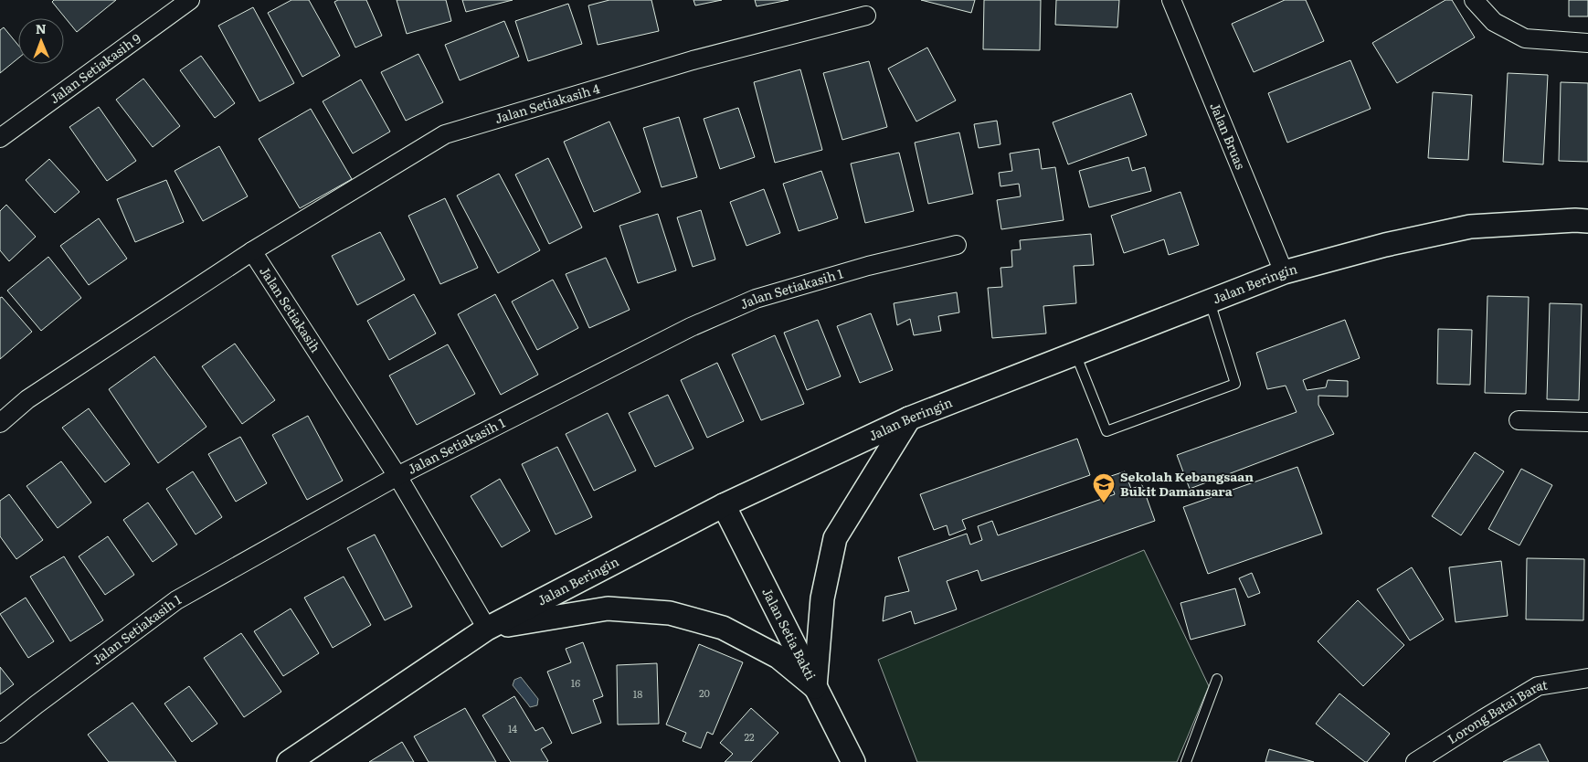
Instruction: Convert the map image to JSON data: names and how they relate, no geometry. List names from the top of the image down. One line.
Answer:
{"streets":{"street":["Jalan Setiakasih 9","Jalan Setiakasih 4","Jalan Bruas","Jalan Beringin","Jalan Setiakasih 1","Jalan Setiakasih","Jalan Setia Bakti","Lorong Batai Barat"]},"crossings":[["Jalan Setiakasih 4","Jalan Setiakasih"],["Jalan Bruas","Jalan Beringin"],["Jalan Beringin","Jalan Setiakasih"],["Jalan Beringin","Jalan Setia Bakti"],["Jalan Setiakasih 1","Jalan Setiakasih"]],"places":{"school or university":["Sekolah Kebangsaan Bukit Damansara"]},"house_numbers":["16","20","18","14","22"],"north":"top"}
